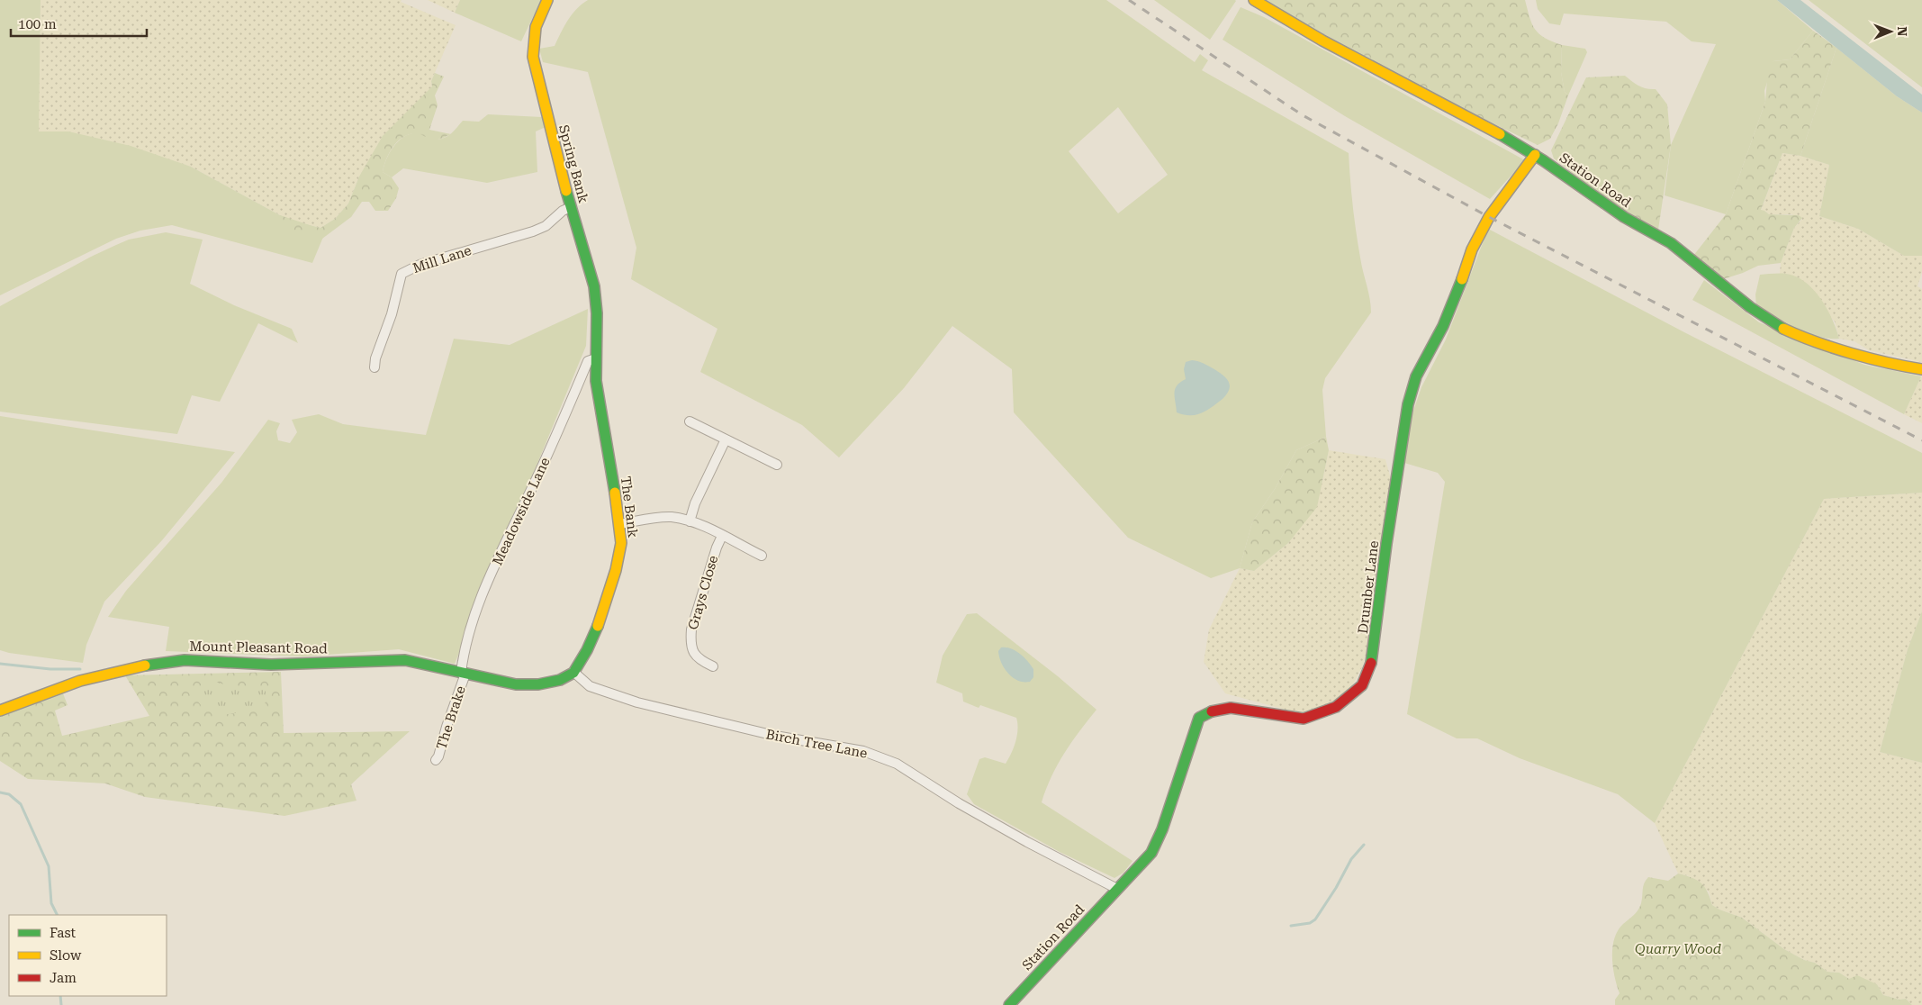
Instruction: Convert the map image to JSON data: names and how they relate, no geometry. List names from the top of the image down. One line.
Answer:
{"streets":{"street":["Spring Bank","Station Road","Mill Lane","The Bank","Meadowside Lane","Drumber Lane","Grays Close","Mount Pleasant Road","The Brake","Birch Tree Lane"]},"crossings":[["Spring Bank","Mill Lane"],["Spring Bank","The Bank"],["Station Road","Drumber Lane"],["Station Road","Birch Tree Lane"],["The Bank","Meadowside Lane"],["The Bank","Grays Close"],["The Bank","Mount Pleasant Road"],["The Bank","Birch Tree Lane"],["Meadowside Lane","Mount Pleasant Road"],["Meadowside Lane","The Brake"],["Drumber Lane","Birch Tree Lane"],["Mount Pleasant Road","The Brake"],["Mount Pleasant Road","Birch Tree Lane"]],"parks":["Quarry Wood"],"legend":["Fast","Slow","Jam"],"scale_bar":"100 m","north":"right"}
